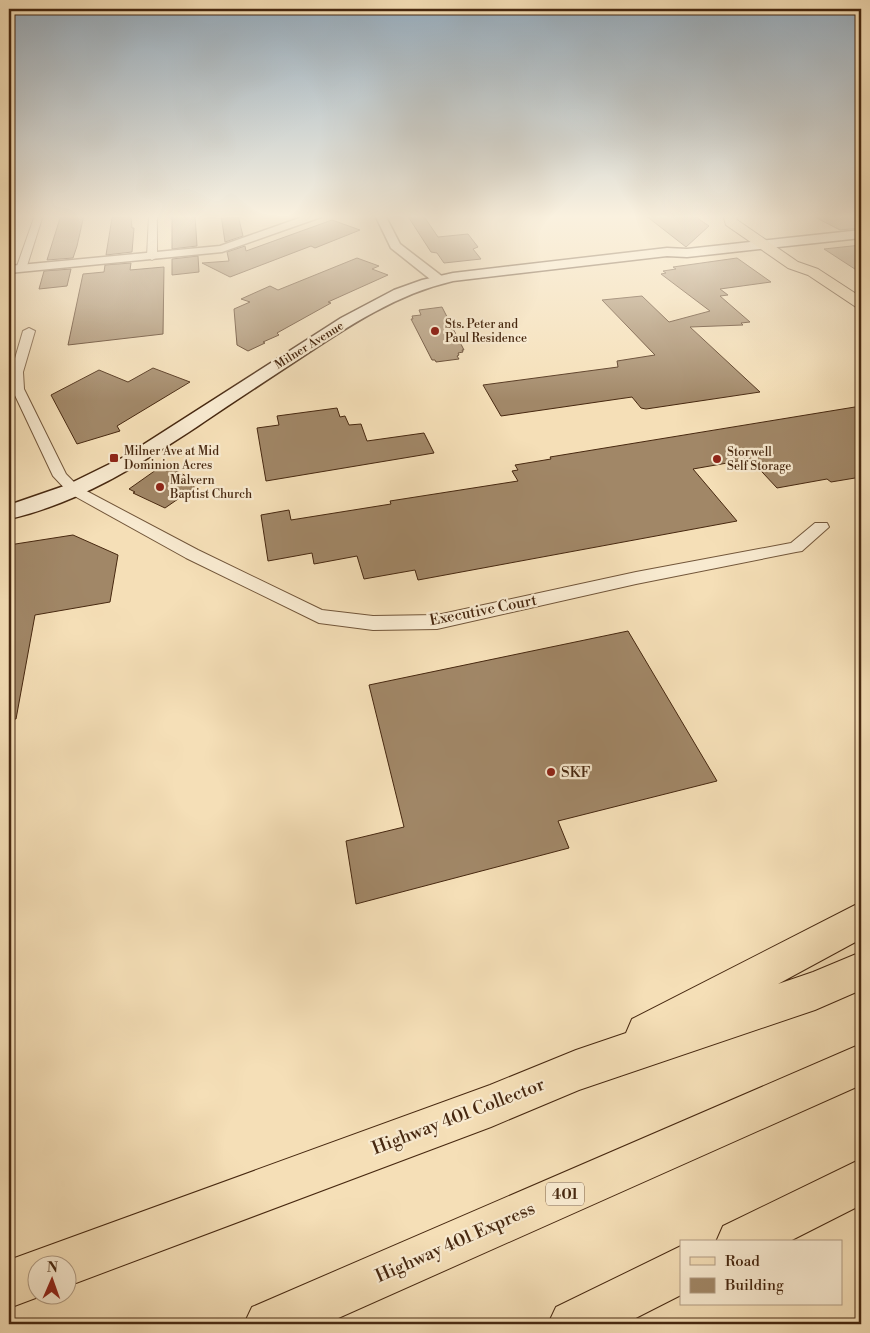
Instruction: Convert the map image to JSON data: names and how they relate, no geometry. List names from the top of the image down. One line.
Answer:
{"streets":{"main road":["Milner Avenue","Highway 401 Collector","401","Highway 401 Express"],"street":["Executive Court"]},"crossings":[["Milner Avenue","Executive Court"]],"places":{"other":["Sts. Peter and Paul Residence","Storwell Self Storage","Malvern Baptist Church","SKF"],"transit":["Milner Ave at Mid Dominion Acres"]},"legend":["Road","Building"],"north":"top"}
